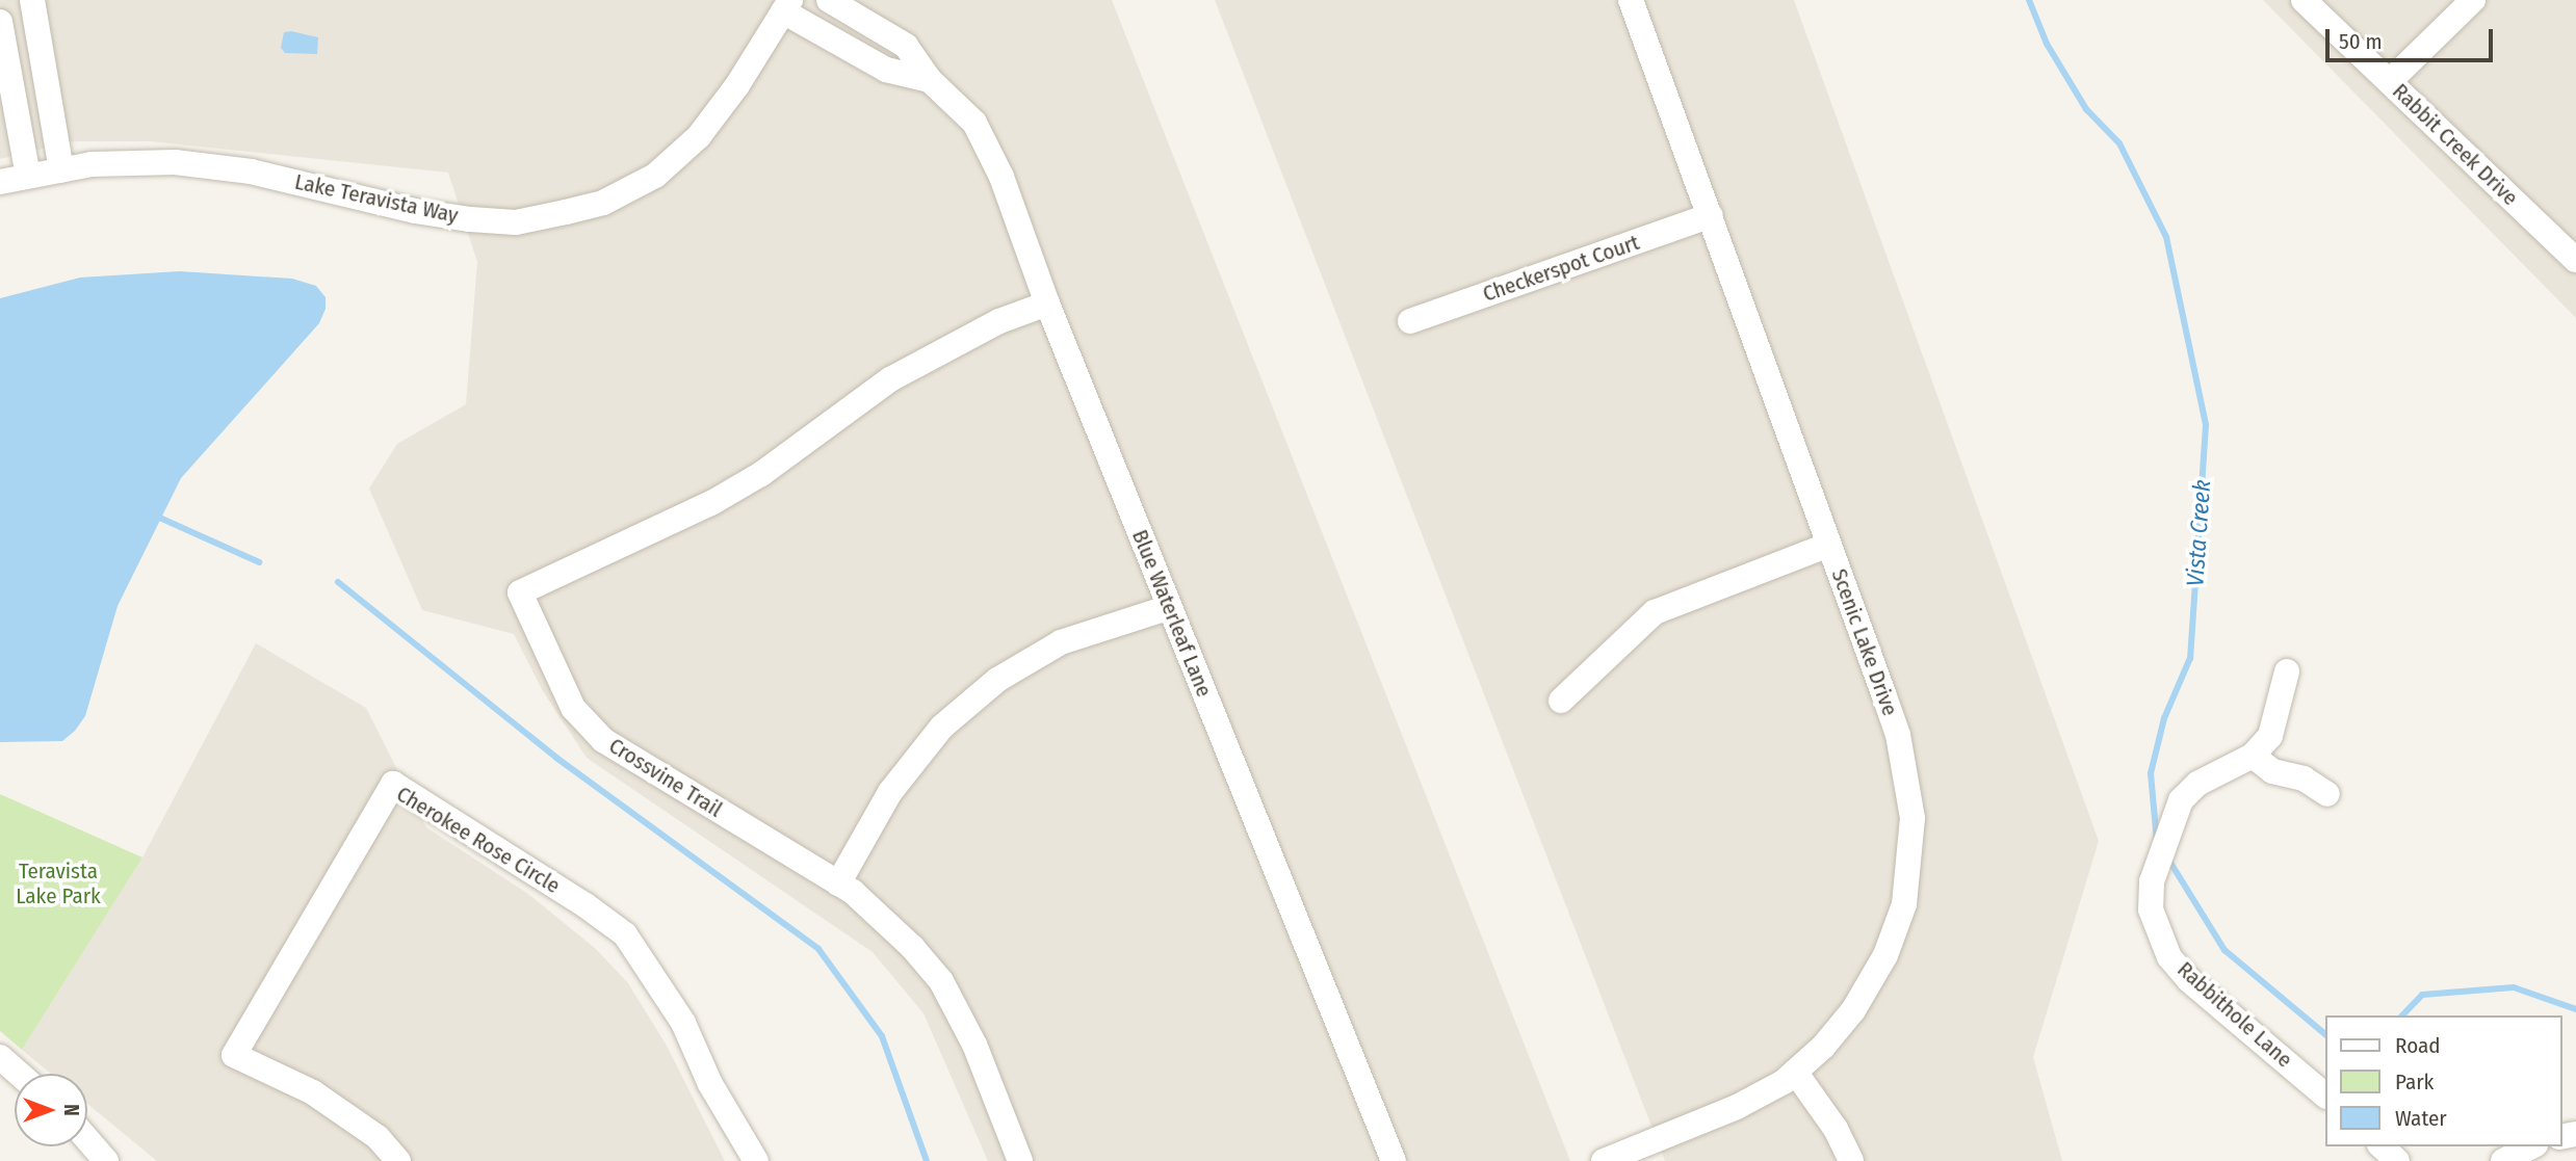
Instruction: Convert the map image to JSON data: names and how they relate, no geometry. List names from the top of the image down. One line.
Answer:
{"streets":{"street":["Rabbit Creek Drive","Lake Teravista Way","Checkerspot Court","Blue Waterleaf Lane","Scenic Lake Drive","Crossvine Trail","Cherokee Rose Circle","Rabbithole Lane"]},"crossings":[["Checkerspot Court","Scenic Lake Drive"],["Blue Waterleaf Lane","Crossvine Trail"]],"water":["Vista Creek"],"parks":["Teravista Lake Park"],"legend":["Road","Park","Water"],"scale_bar":"50 m","north":"right"}
